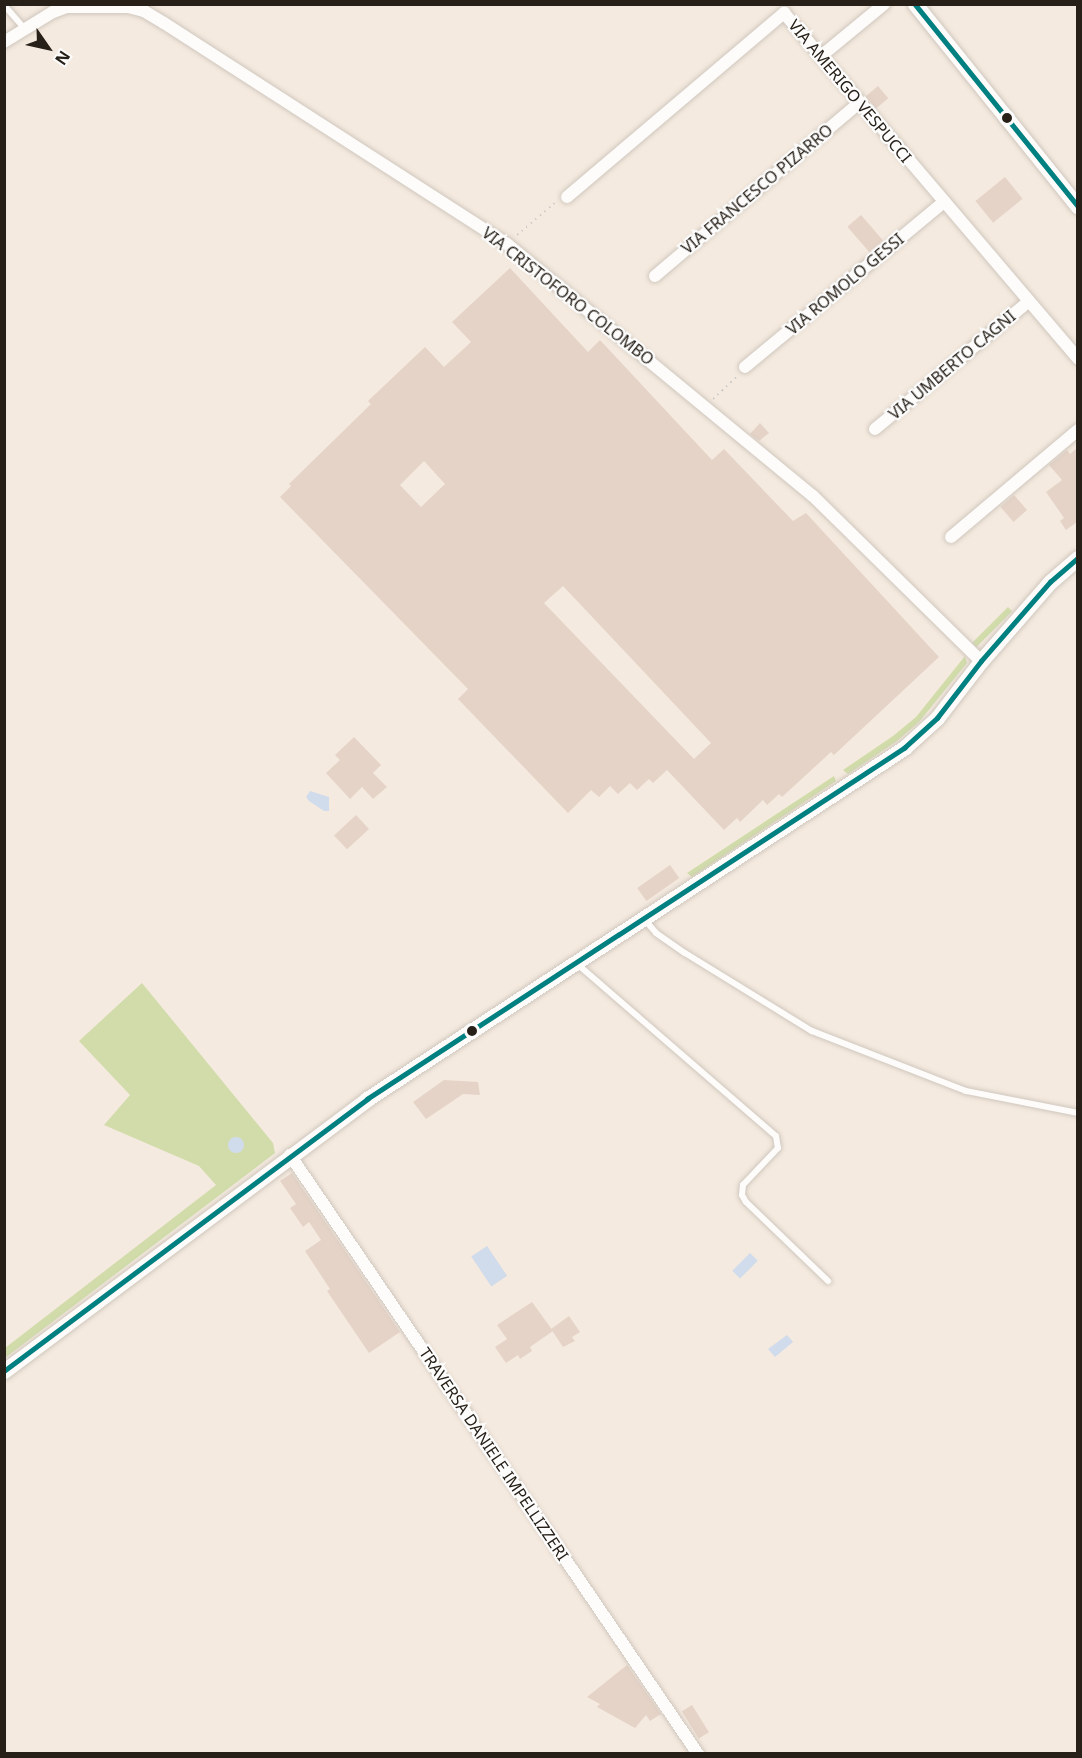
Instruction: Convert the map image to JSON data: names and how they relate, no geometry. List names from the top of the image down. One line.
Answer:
{"streets":{"street":["VIA AMERIGO VESPUCCI","VIA FRANCESCO PIZARRO","VIA ROMOLO GESSI","VIA CRISTOFORO COLOMBO","VIA UMBERTO CAGNI","TRAVERSA DANIELE IMPELLIZZERI"]},"crossings":[["VIA AMERIGO VESPUCCI","VIA FRANCESCO PIZARRO"],["VIA AMERIGO VESPUCCI","VIA ROMOLO GESSI"],["VIA AMERIGO VESPUCCI","VIA UMBERTO CAGNI"]],"north":"bottom right"}
